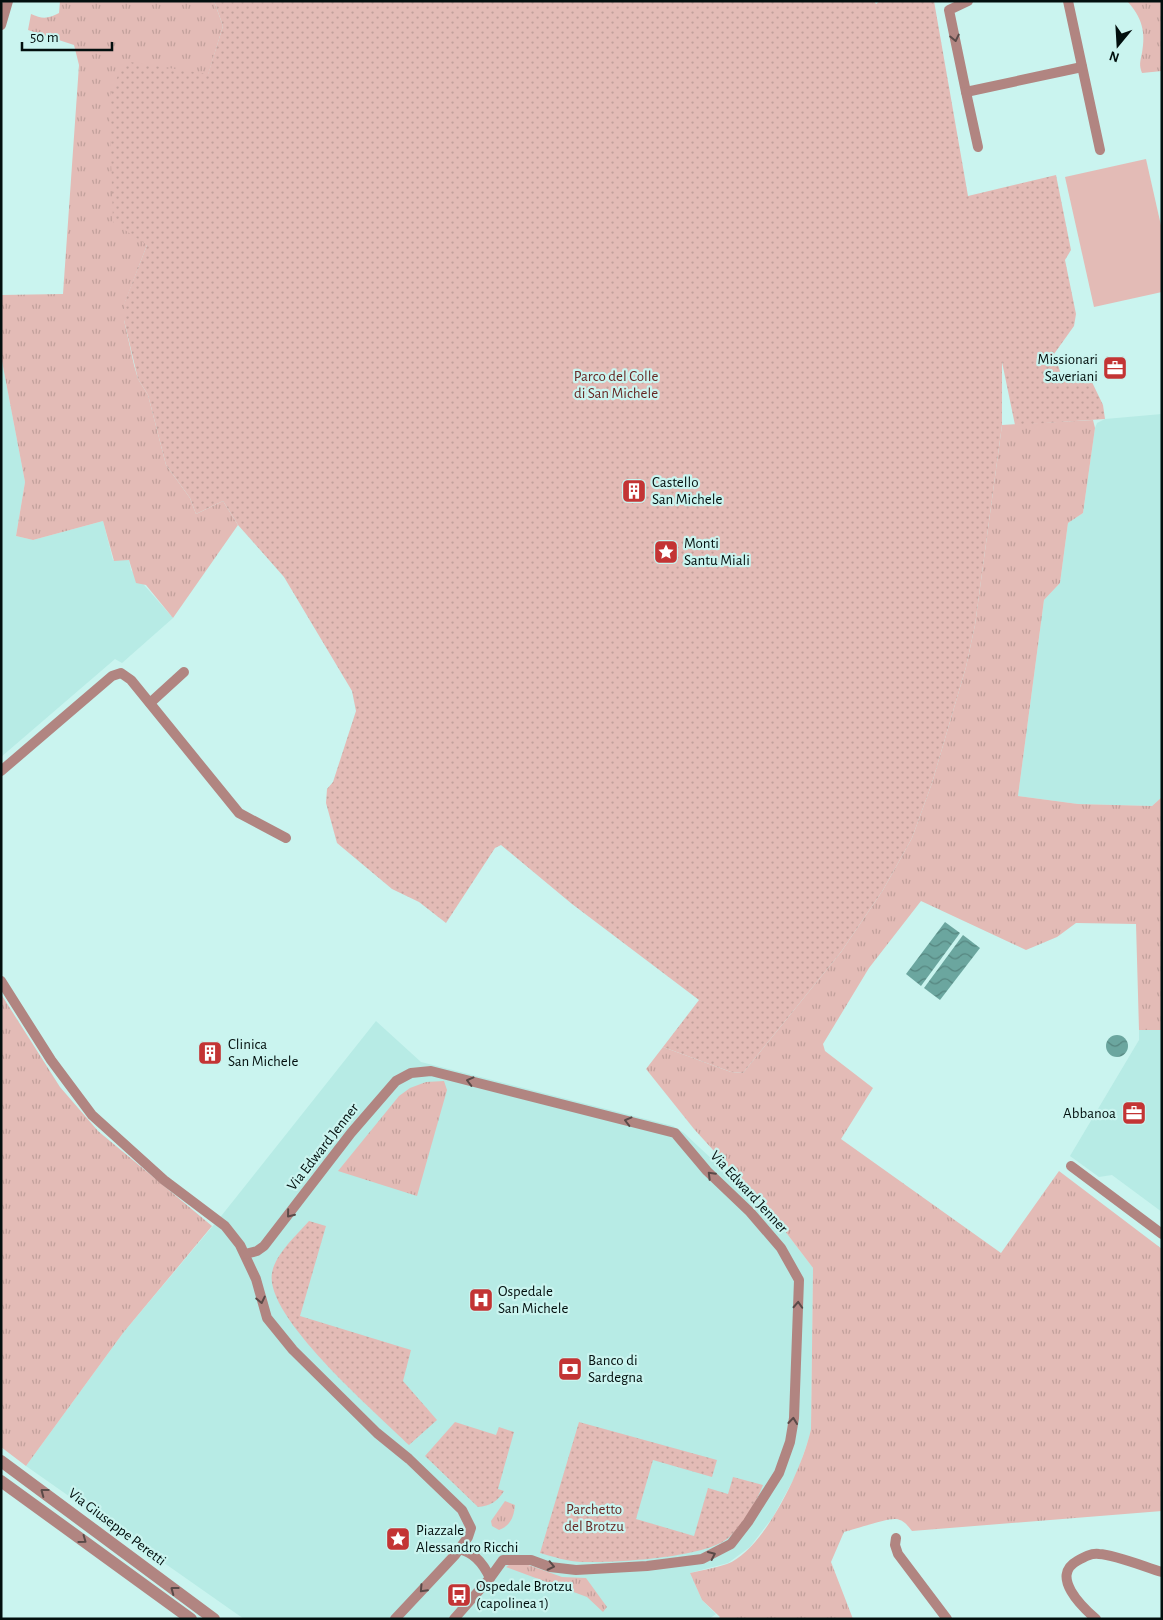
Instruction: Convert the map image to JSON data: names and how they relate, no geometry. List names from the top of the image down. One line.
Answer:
{"streets":{"street":["Via Edward Jenner","Via Giuseppe Peretti"]},"parks":["Parco del Colle di San Michele","Parchetto del Brotzu"],"places":{"office":["Missionari Saveriani","Abbanoa"],"building":["Castello San Michele","Clinica San Michele"],"place":["Monti Santu Miali","Piazzale Alessandro Ricchi"],"hospital":["Ospedale San Michele"],"bank":["Banco di Sardegna"],"bus stop":["Ospedale Brotzu (capolinea 1)"]},"scale_bar":"50 m","north":"bottom"}
